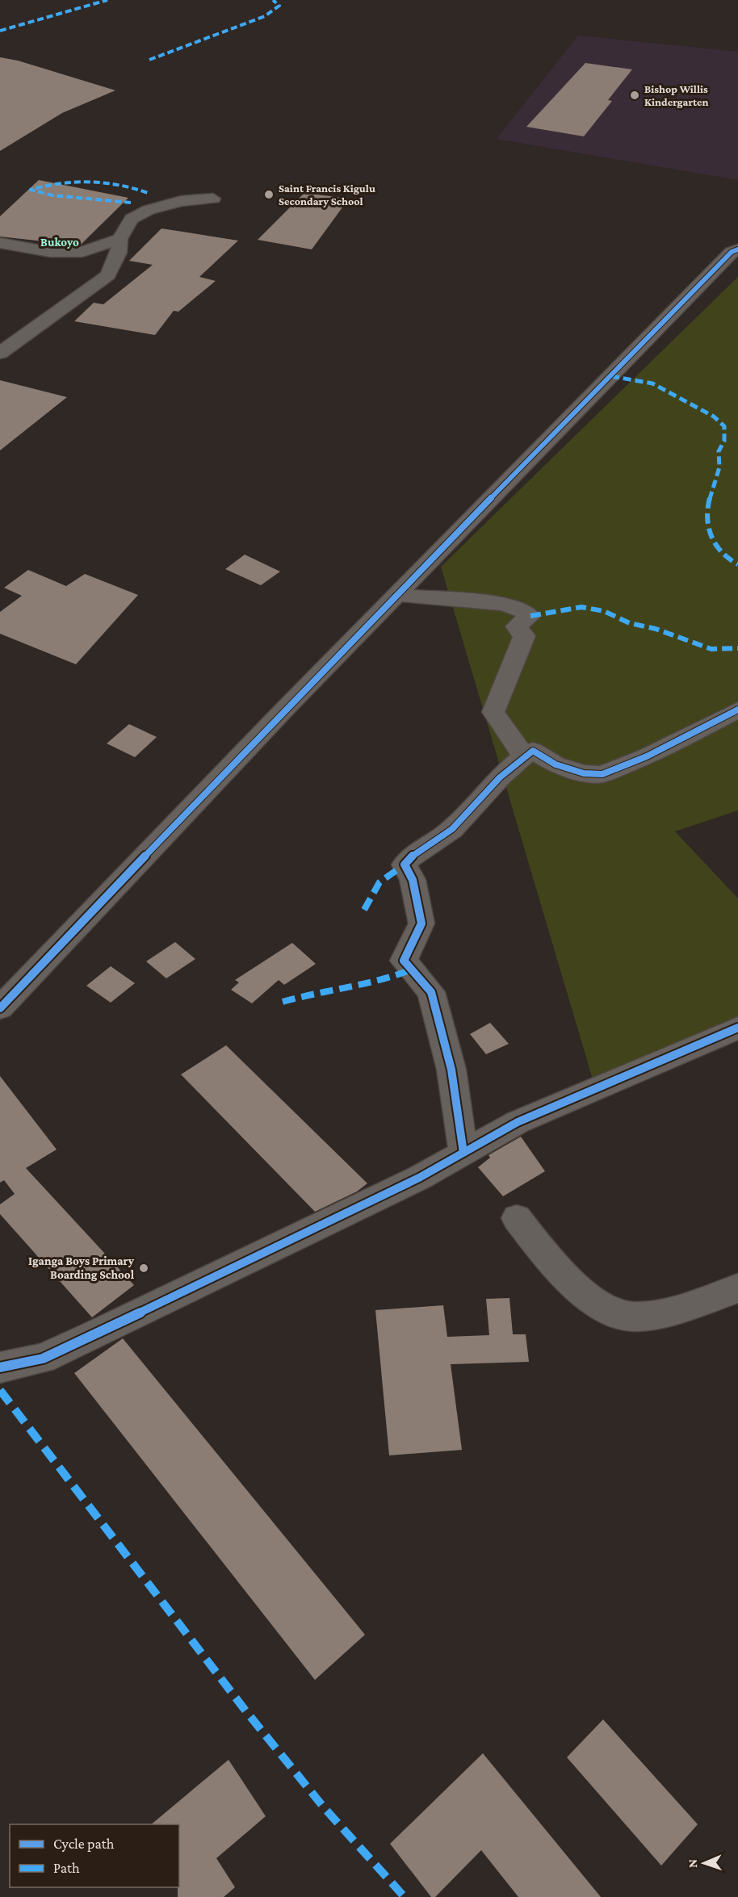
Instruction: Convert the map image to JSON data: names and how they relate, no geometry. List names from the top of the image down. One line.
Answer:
{"districts":["Bukoyo"],"places":["Bishop Willis Kindergarten","Saint Francis Kigulu Secondary School","Iganga Boys Primary Boarding School"],"legend":["Cycle path","Path"],"north":"left"}
